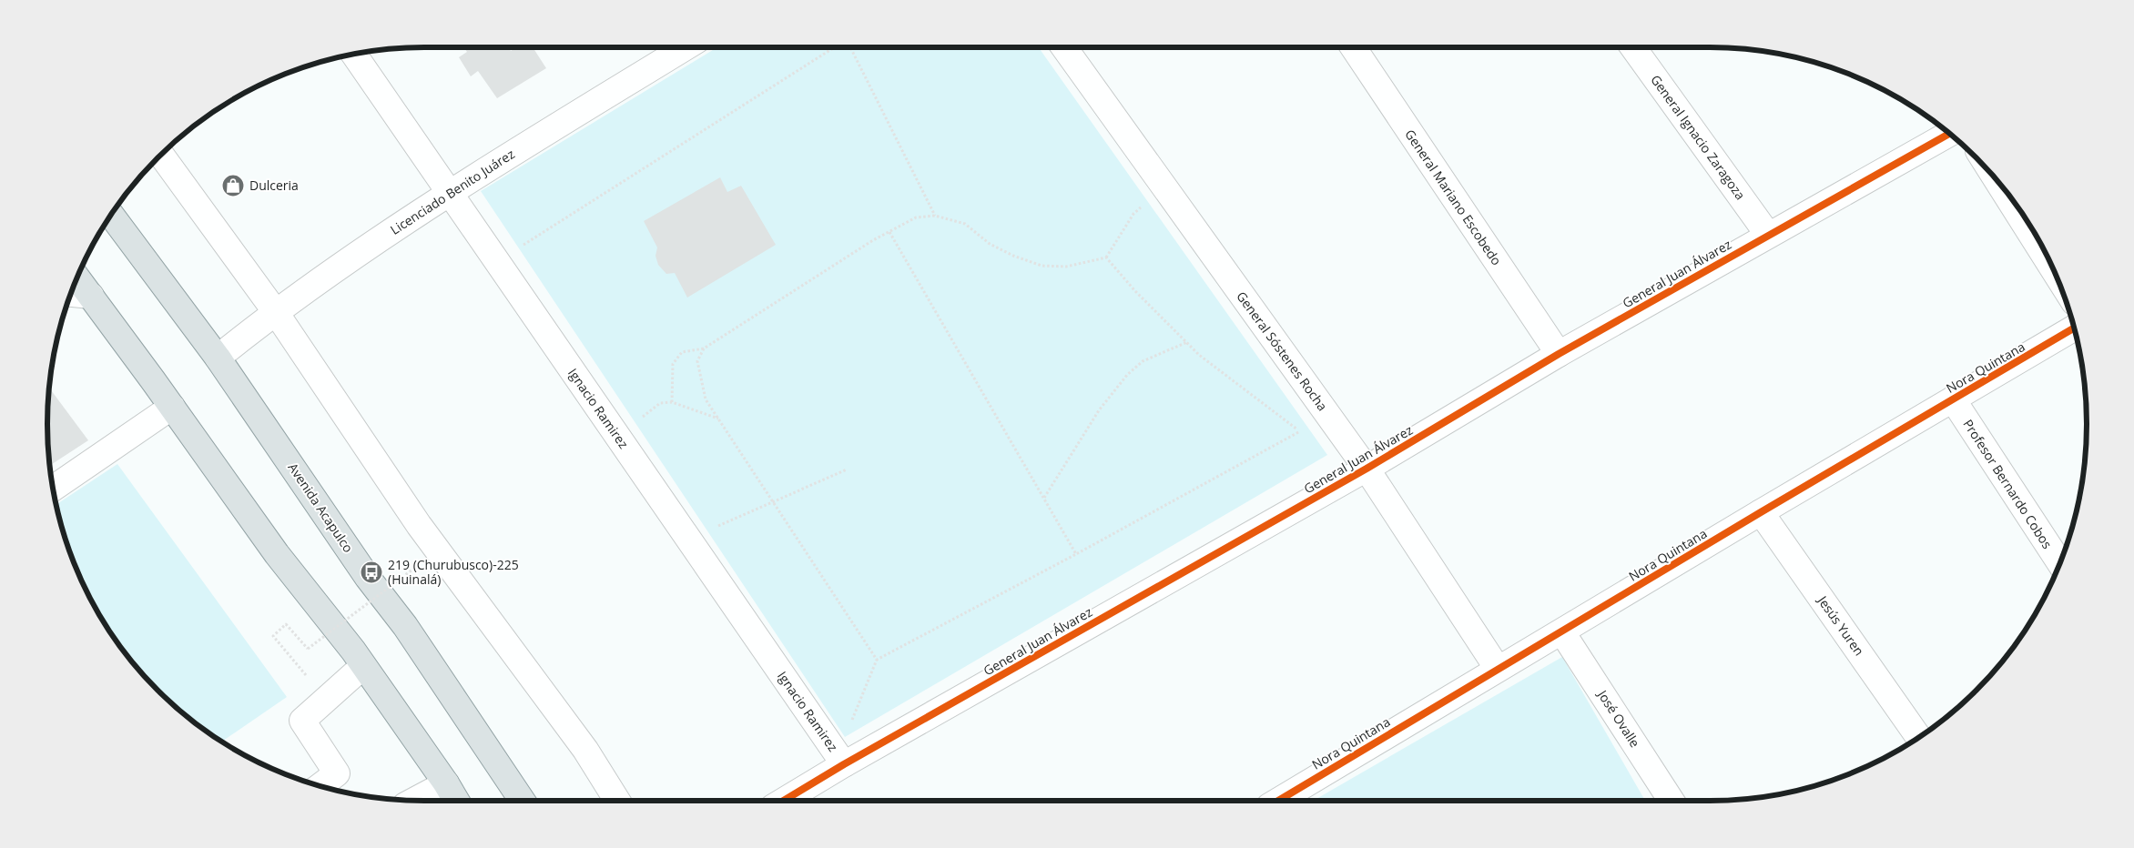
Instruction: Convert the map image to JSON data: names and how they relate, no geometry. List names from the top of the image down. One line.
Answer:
{"streets":{"main road":["Avenida Acapulco"],"street":["General Ignacio Zaragoza","Licenciado Benito Juárez","General Mariano Escobedo","General Juan Álvarez","General Sóstenes Rocha","Nora Quintana","Ignacio Ramirez","Profesor Bernardo Cobos","Jesús Yuren","José Ovalle"]},"crossings":[["General Ignacio Zaragoza","General Juan Álvarez"],["Licenciado Benito Juárez","Ignacio Ramirez"],["Licenciado Benito Juárez","Avenida Acapulco"],["General Mariano Escobedo","General Juan Álvarez"],["General Juan Álvarez","General Sóstenes Rocha"],["General Juan Álvarez","Ignacio Ramirez"],["General Sóstenes Rocha","Nora Quintana"],["Nora Quintana","Profesor Bernardo Cobos"],["Nora Quintana","Jesús Yuren"],["Nora Quintana","José Ovalle"]],"places":{"shop":["Dulceria"],"bus stop":["219 (Churubusco)-225 (Huinalá)"]}}
